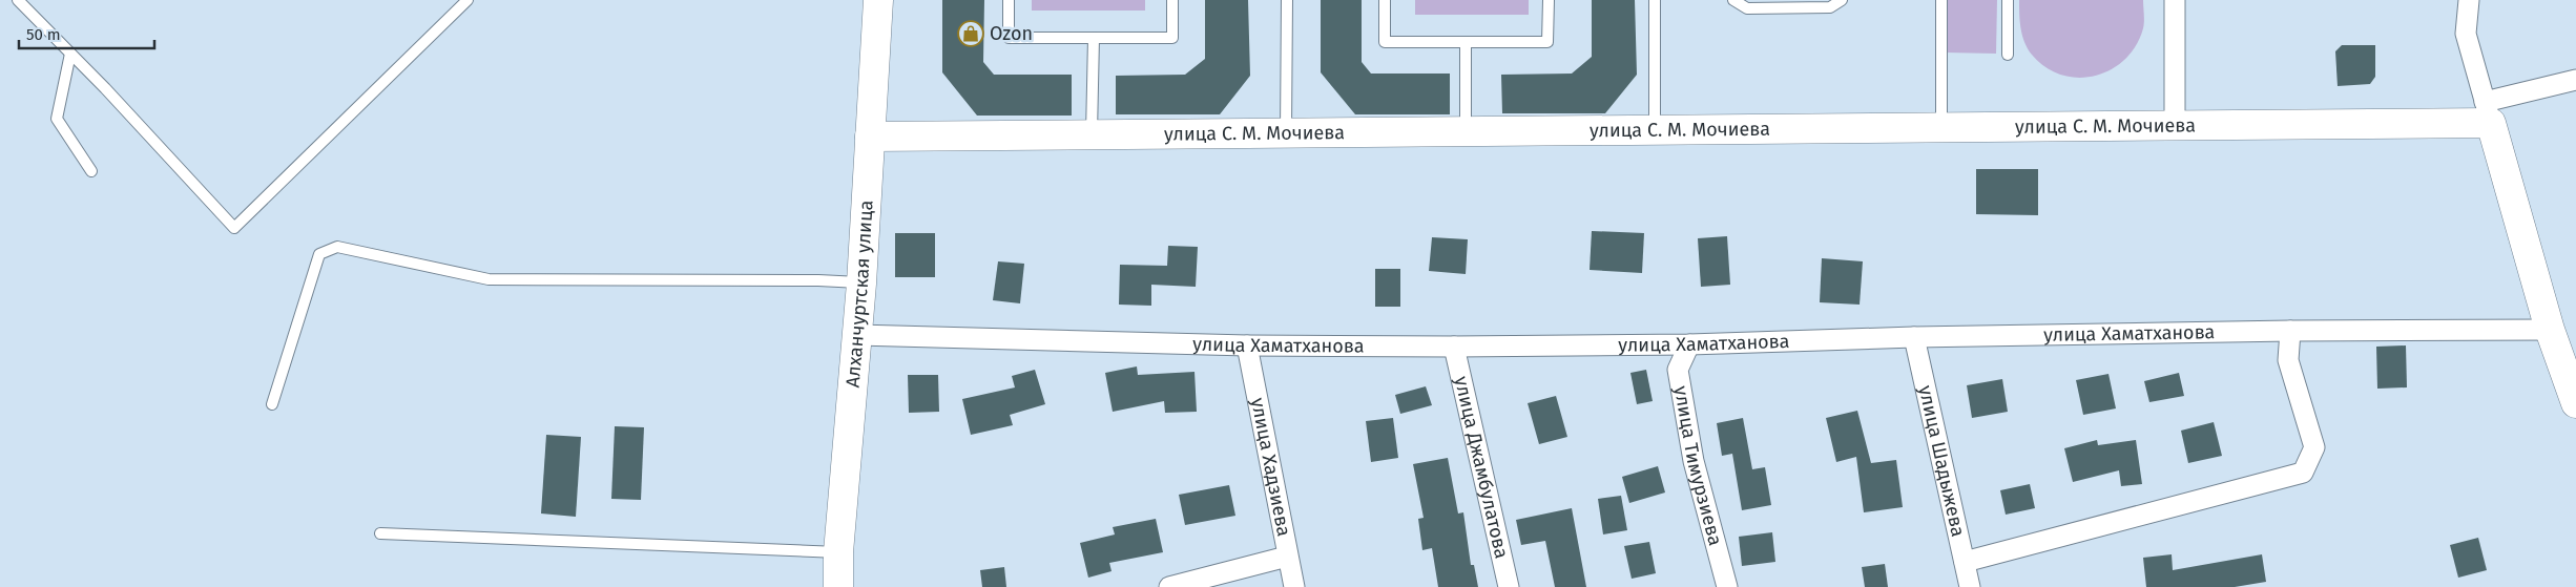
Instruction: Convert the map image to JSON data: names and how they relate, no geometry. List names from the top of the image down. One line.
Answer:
{"streets":{"street":["улица С. М. Мочиева","Алханчуртская улица","улица Хаматханова","улица Шадыжева","улица Тимурзиева","улица Хадзиева","улица Джамбулатова"]},"crossings":[["улица С. М. Мочиева","Алханчуртская улица"],["Алханчуртская улица","улица Хаматханова"],["улица Хаматханова","улица Шадыжева"],["улица Хаматханова","улица Тимурзиева"],["улица Хаматханова","улица Хадзиева"],["улица Хаматханова","улица Джамбулатова"]],"places":{"shop":["Ozon"]},"scale_bar":"50 m"}
